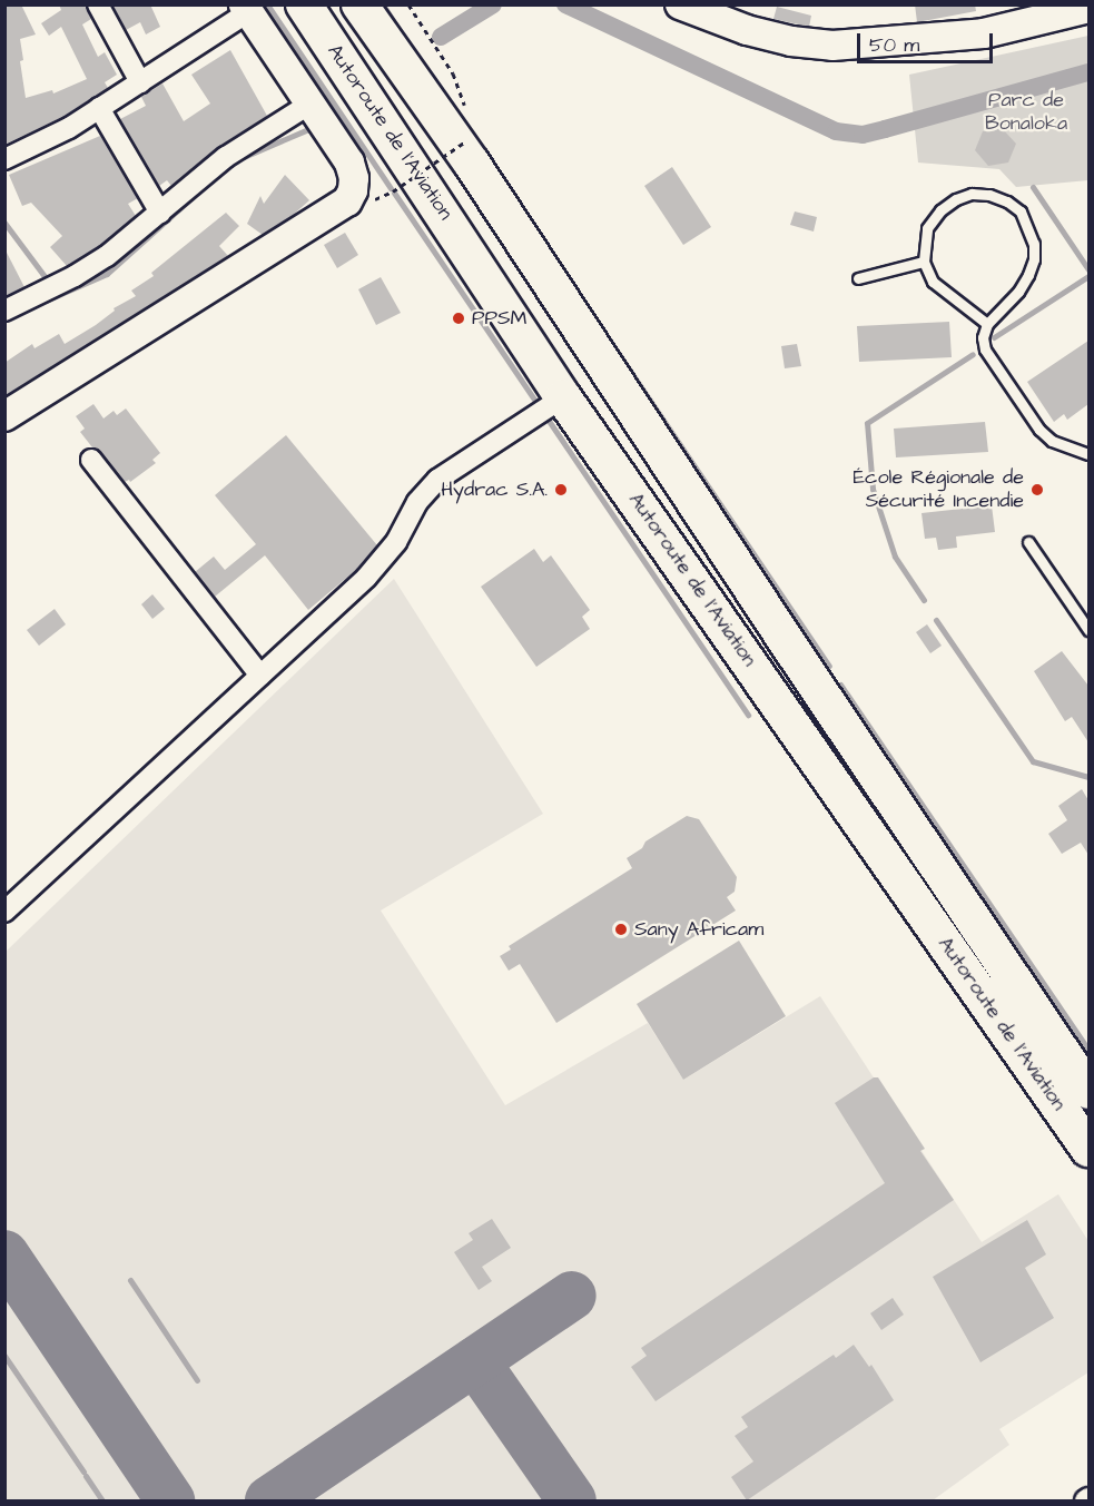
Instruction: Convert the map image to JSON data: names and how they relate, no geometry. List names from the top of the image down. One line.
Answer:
{"streets":{"highway":["Autoroute de l'Aviation"]},"parks":["Parc de Bonaloka"],"places":["PPSM","Hydrac S.A.","École Régionale de Sécurité Incendie","Sany Africam"],"scale_bar":"50 m"}
